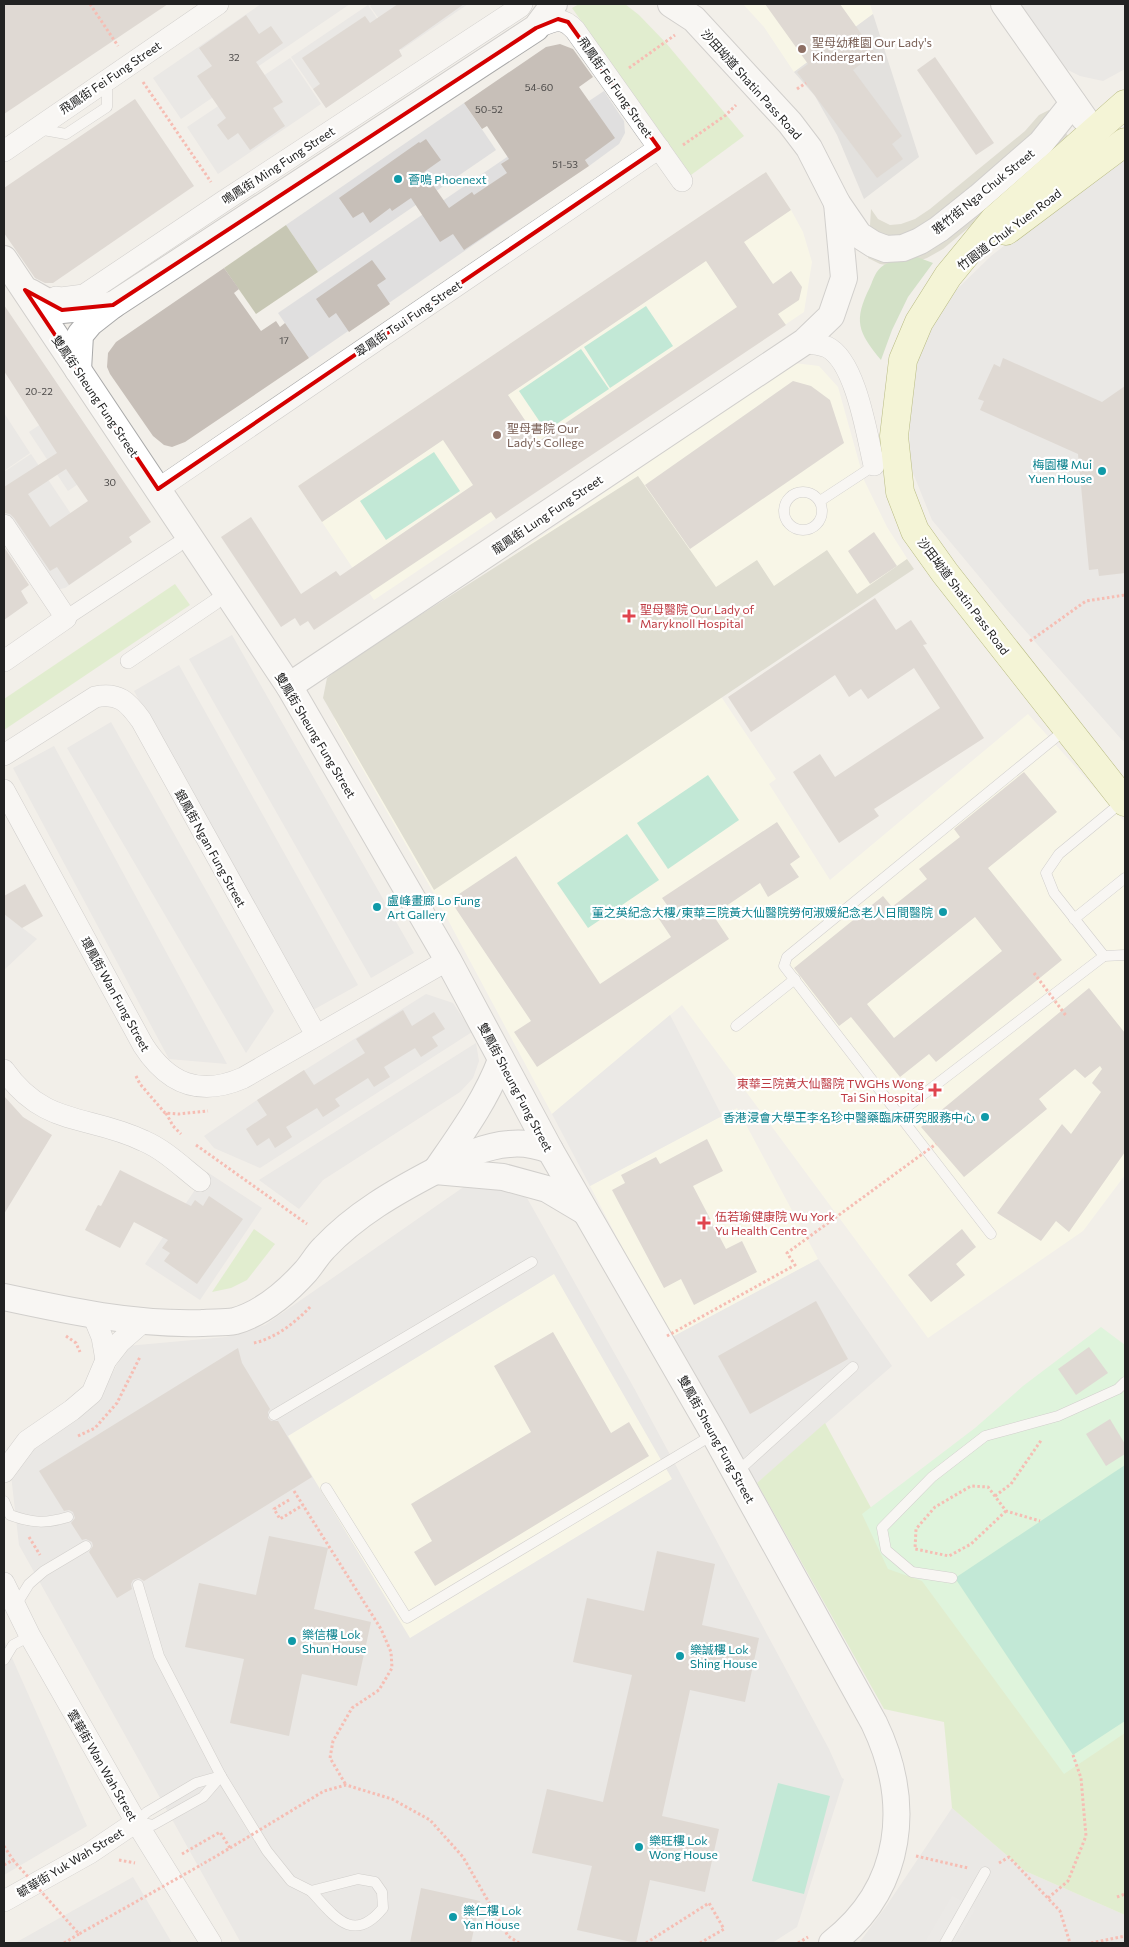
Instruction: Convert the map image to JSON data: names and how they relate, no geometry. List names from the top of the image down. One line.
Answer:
{"streets":{"main road":["沙田坳道 Shatin Pass Road","竹園道 Chuk Yuen Road"],"street":["飛鳳街 Fei Fung Street","鳴鳳街 Ming Fung Street","雅竹街 Nga Chuk Street","翠鳳街 Tsui Fung Street","雙鳳街 Sheung Fung Street","龍鳳街 Lung Fung Street","銀鳳街 Ngan Fung Street","環鳳街 Wan Fung Street","雲華街 Wan Wah Street","毓華街 Yuk Wah Street"]},"crossings":[["飛鳳街 Fei Fung Street","翠鳳街 Tsui Fung Street"],["沙田坳道 Shatin Pass Road","雅竹街 Nga Chuk Street"],["沙田坳道 Shatin Pass Road","竹園道 Chuk Yuen Road"],["沙田坳道 Shatin Pass Road","龍鳳街 Lung Fung Street"],["鳴鳳街 Ming Fung Street","雙鳳街 Sheung Fung Street"],["雅竹街 Nga Chuk Street","龍鳳街 Lung Fung Street"],["翠鳳街 Tsui Fung Street","雙鳳街 Sheung Fung Street"],["雙鳳街 Sheung Fung Street","龍鳳街 Lung Fung Street"],["雙鳳街 Sheung Fung Street","環鳳街 Wan Fung Street"],["銀鳳街 Ngan Fung Street","環鳳街 Wan Fung Street"],["雲華街 Wan Wah Street","毓華街 Yuk Wah Street"]],"places":{"other":["聖母幼稚園 Our Lady's Kindergarten","薈鳴 Phoenext","聖母書院 Our Lady's College","梅園樓 Mui Yuen House","盧峰畫廊 Lo Fung Art Gallery","董之英紀念大樓/東華三院黃大仙醫院勞何淑媛紀念老人日間醫院","香港浸會大學王李名珍中醫藥臨床研究服務中心","樂信樓 Lok Shun House","樂誠樓 Lok Shing House","樂旺樓 Lok Wong House","樂仁樓 Lok Yan House"],"health":["聖母醫院 Our Lady of Maryknoll Hospital","東華三院黃大仙醫院 TWGHs Wong Tai Sin Hospital","伍若瑜健康院 Wu York Yu Health Centre"]},"house_numbers":["32","54-60","50-52","51-53","17","20-22","30"]}
